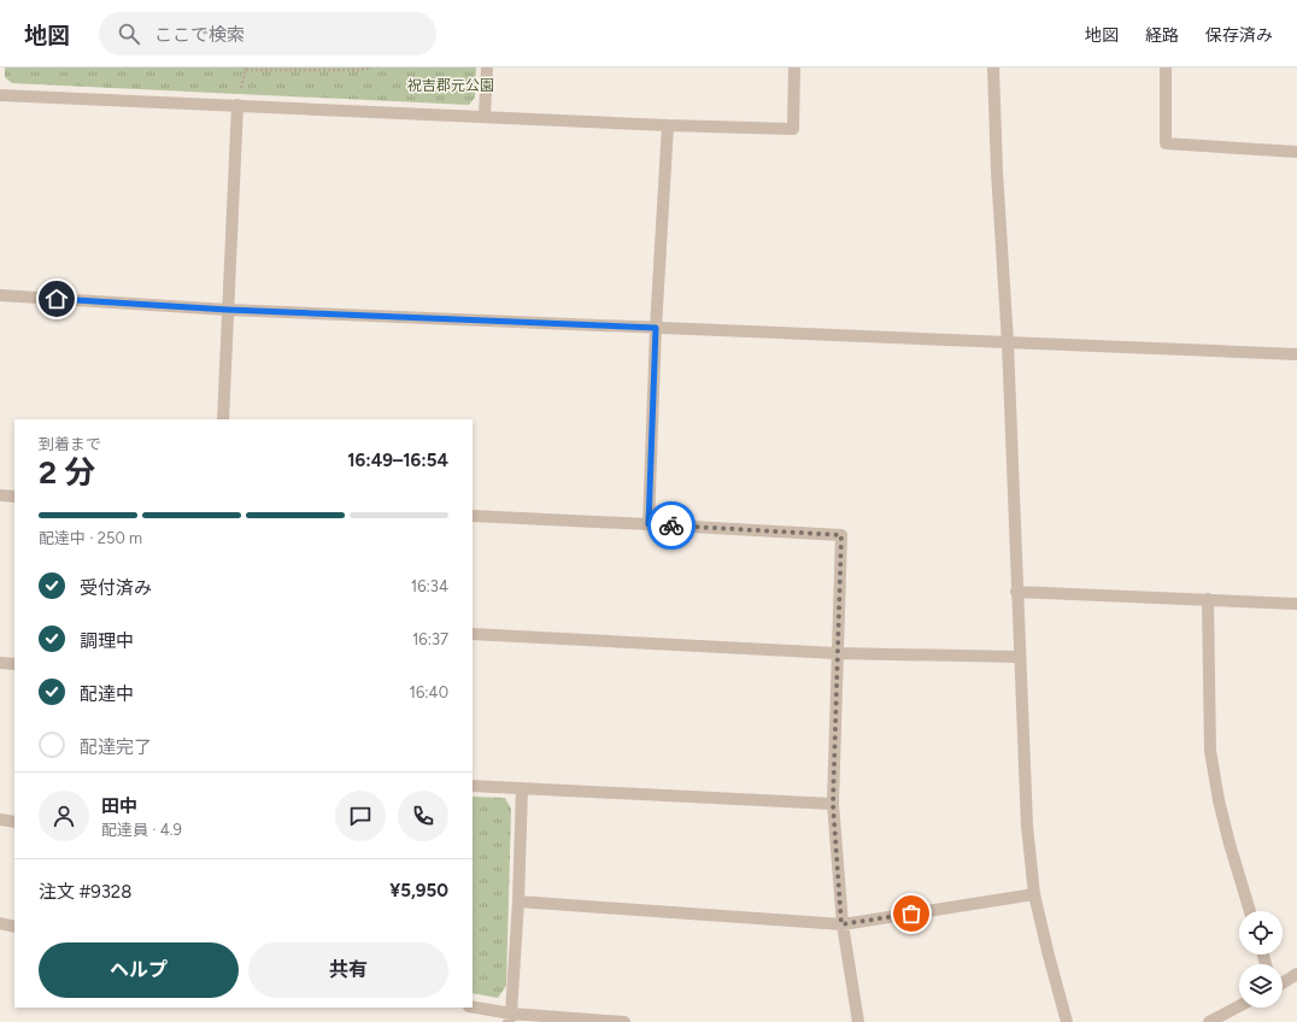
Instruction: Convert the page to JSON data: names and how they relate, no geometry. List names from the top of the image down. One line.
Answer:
{"parks":["祝吉郡元公園"],"page":{"header":"地図","search":"ここで検索","nav":["地図","経路","保存済み"],"heading":["2 分","到着まで","16:49–16:54"],"panel":["田中","配達員 · 4.9","注文 #9328","¥5,950"],"bar":"配達中 · 250 m","list":[["受付済み","16:34"],["調理中","16:37"],["配達中","16:40"],"配達完了"],"buttons":["ヘルプ","共有"]}}
